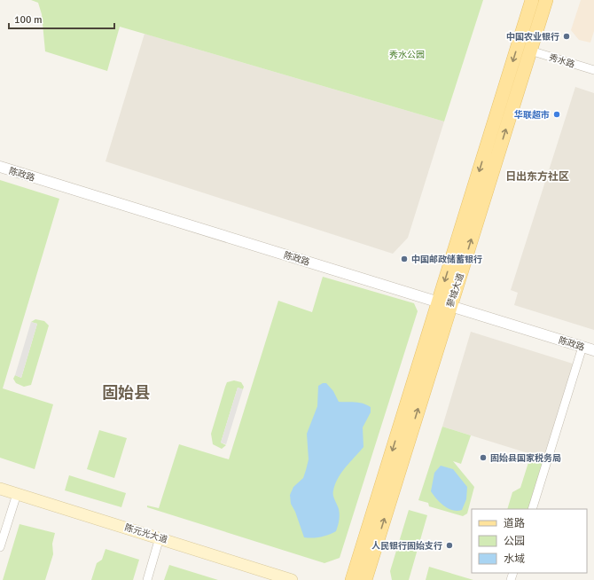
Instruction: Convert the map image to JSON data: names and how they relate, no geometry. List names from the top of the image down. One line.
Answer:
{"streets":{"main road":["蓼城大道","陈元光大道"],"street":["秀水路","陈政路"]},"crossings":[["秀水路","蓼城大道"],["陈政路","蓼城大道"]],"districts":["日出东方社区","固始县"],"parks":["秀水公园"],"places":["中国农业银行","华联超市","中国邮政储蓄银行","固始县国家税务局","人民银行固始支行"],"legend":["道路","公园","水域"],"scale_bar":"100 m"}
